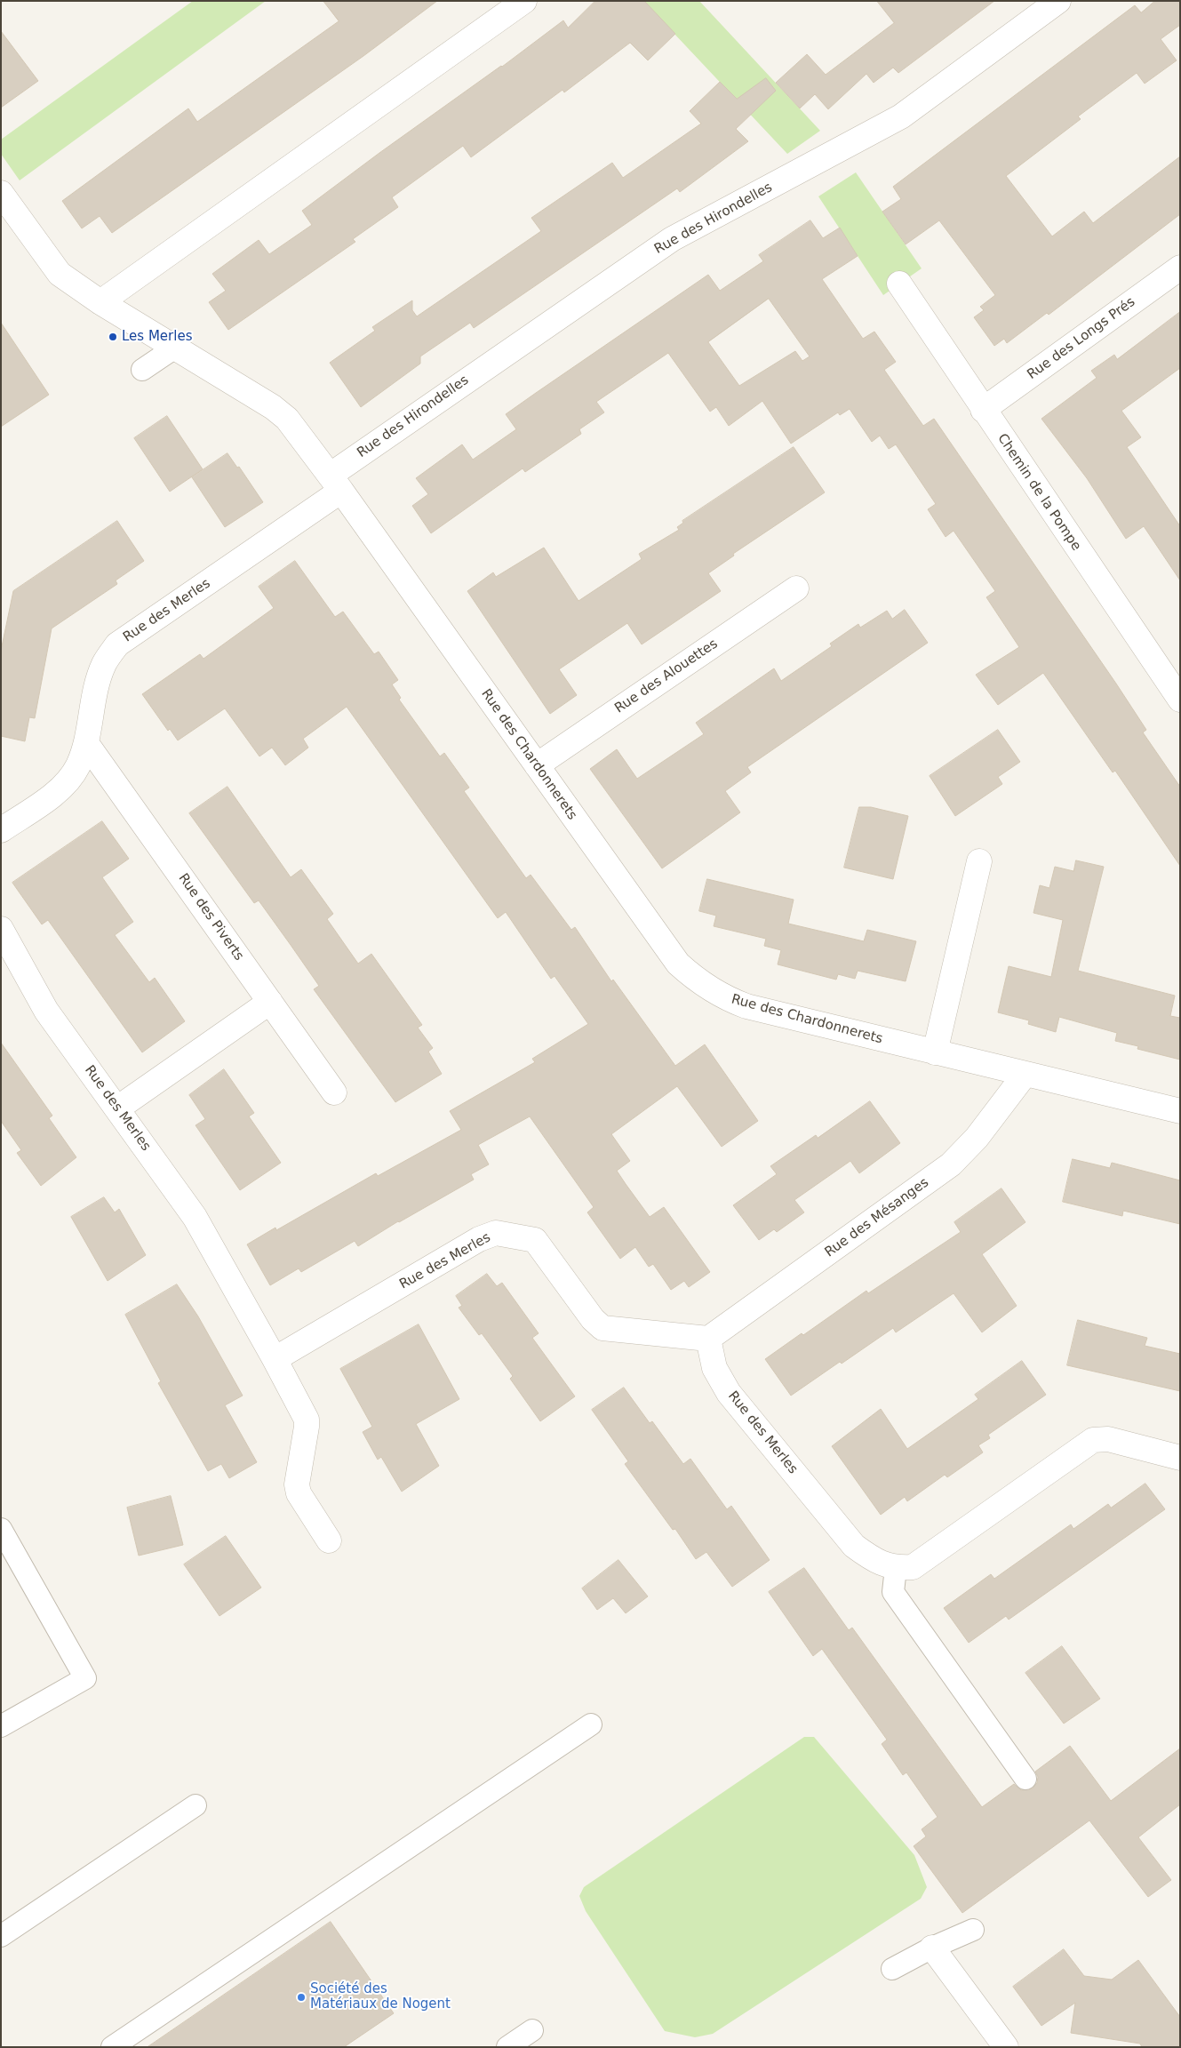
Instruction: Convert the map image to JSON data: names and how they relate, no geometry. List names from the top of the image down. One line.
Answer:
{"streets":{"street":["Rue des Hirondelles","Rue des Longs Prés","Chemin de la Pompe","Rue des Merles","Rue des Alouettes","Rue des Chardonnerets","Rue des Piverts","Rue des Mésanges"]},"crossings":[["Rue des Hirondelles","Rue des Merles"],["Rue des Hirondelles","Rue des Chardonnerets"],["Rue des Longs Prés","Chemin de la Pompe"],["Rue des Merles","Rue des Chardonnerets"],["Rue des Merles","Rue des Piverts"],["Rue des Merles","Rue des Mésanges"],["Rue des Alouettes","Rue des Chardonnerets"],["Rue des Chardonnerets","Rue des Mésanges"]],"places":["Les Merles","Société des Matériaux de Nogent"]}
